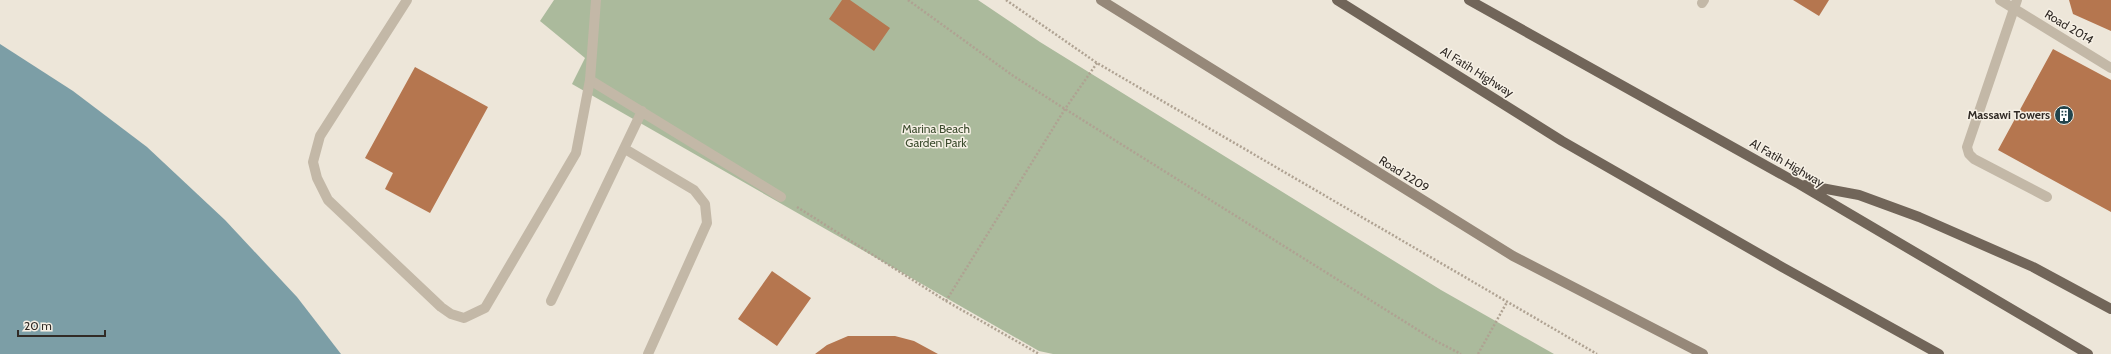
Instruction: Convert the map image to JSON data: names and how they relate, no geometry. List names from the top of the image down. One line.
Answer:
{"streets":{"main road":["Al Fatih Highway"],"street":["Road 2014","Road 2209"]},"parks":["Marina Beach Garden Park"],"places":{"building":["Massawi Towers"]},"scale_bar":"20 m"}
